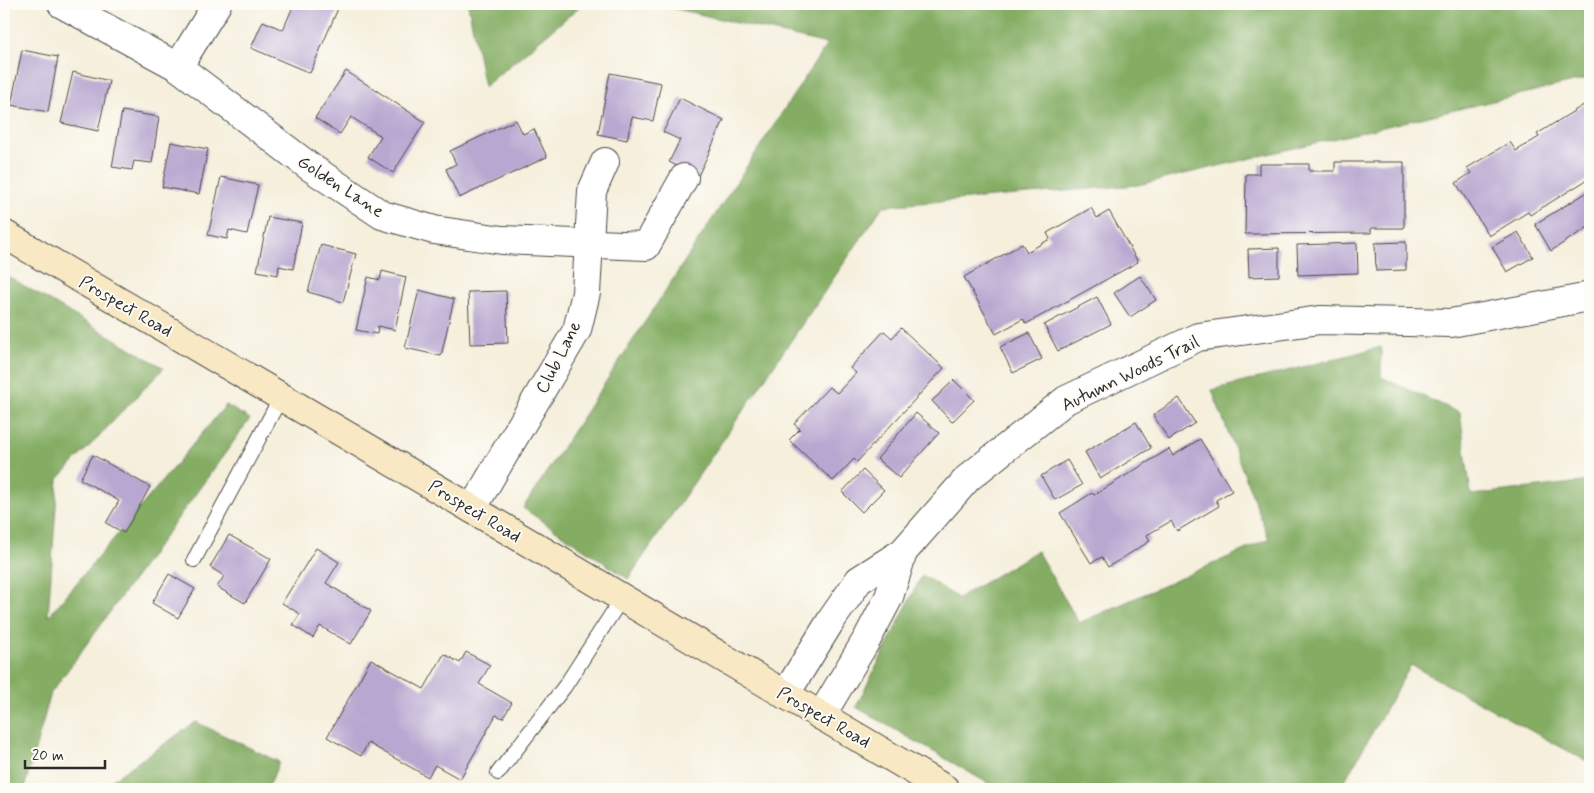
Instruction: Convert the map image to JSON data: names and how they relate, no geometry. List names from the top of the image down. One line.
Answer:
{"streets":{"main road":["Prospect Road"],"street":["Golden Lane","Club Lane","Autumn Woods Trail"]},"crossings":[["Golden Lane","Club Lane"],["Prospect Road","Club Lane"],["Prospect Road","Autumn Woods Trail"]],"scale_bar":"20 m"}
